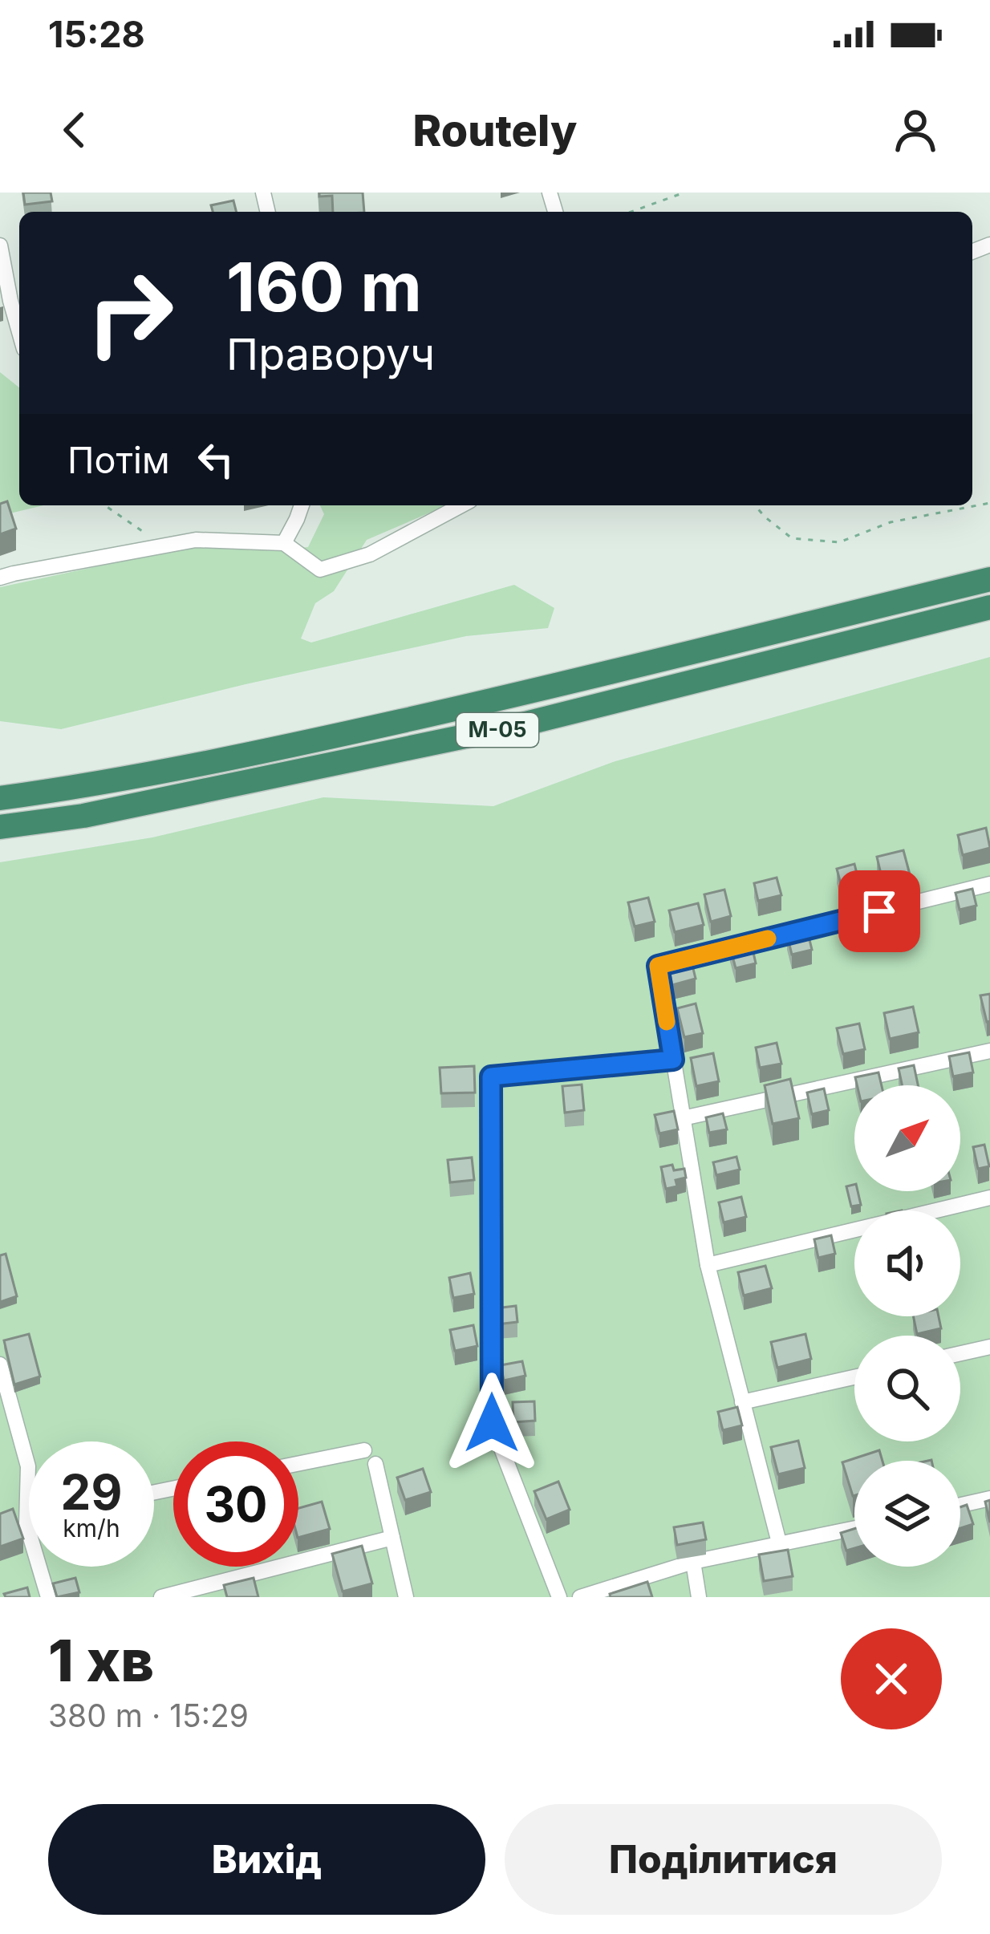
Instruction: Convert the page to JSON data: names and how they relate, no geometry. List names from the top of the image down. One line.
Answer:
{"streets":{"highway":["М-05"]},"north":"top right","page":{"status":"15:28","header":"Routely","turn":["160 m","Праворуч"],"then":"Потім","speed":"29 km/h","limit":"30","heading":["1 хв","380 m · 15:29"],"buttons":["Вихід","Поділитися"]}}
